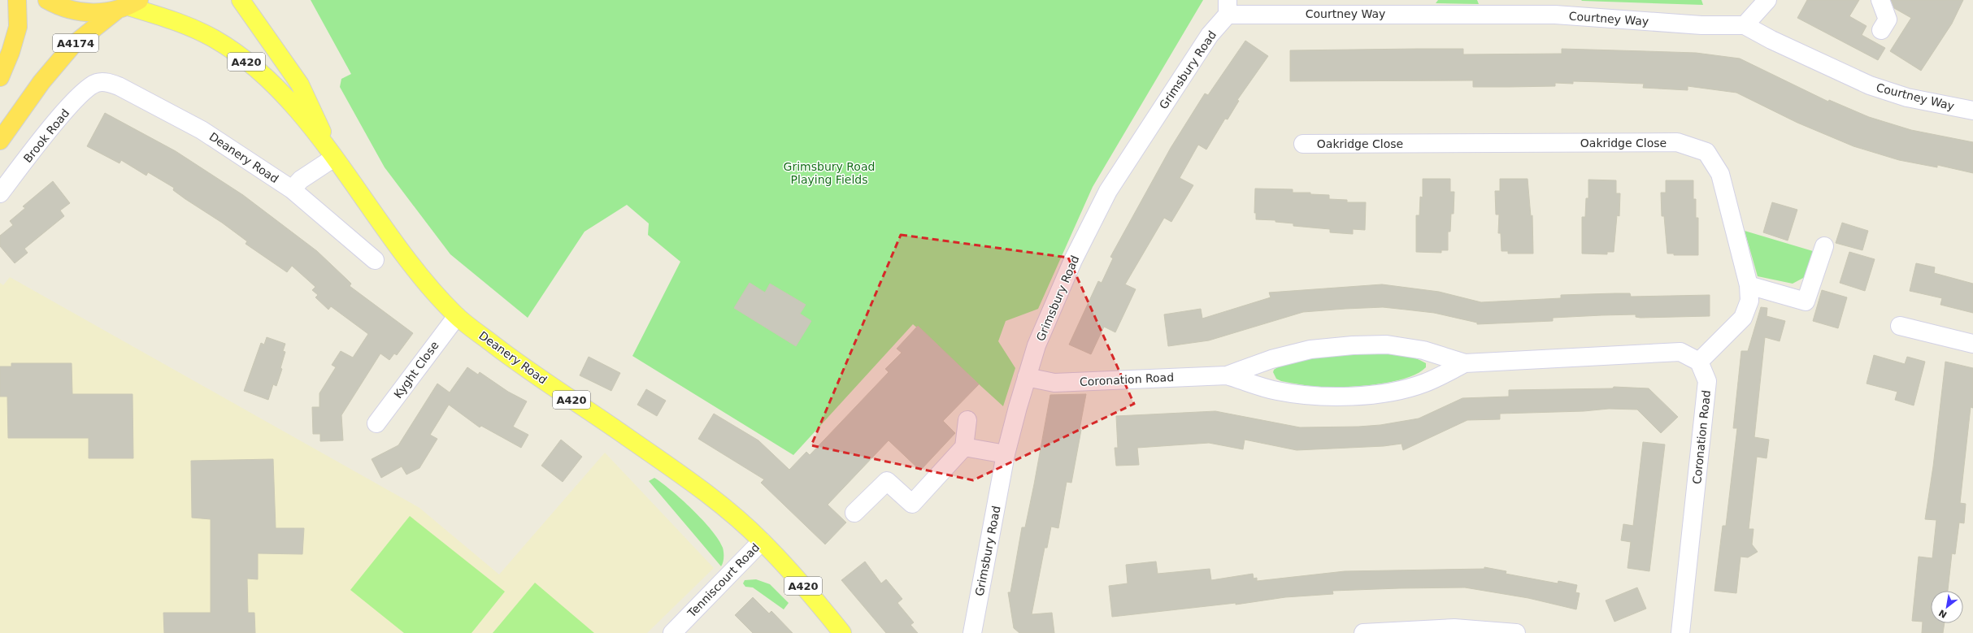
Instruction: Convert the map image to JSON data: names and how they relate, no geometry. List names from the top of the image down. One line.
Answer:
{"streets":{"highway":["A4174"],"main road":["A420","Deanery Road"],"street":["Courtney Way","Grimsbury Road","Brook Road","Oakridge Close","Kyght Close","Coronation Road","Tenniscourt Road"]},"crossings":[["Courtney Way","Grimsbury Road"],["A4174","Deanery Road"],["A420","Deanery Road"],["A420","Tenniscourt Road"],["Grimsbury Road","Coronation Road"],["Brook Road","Deanery Road"],["Oakridge Close","Coronation Road"],["Deanery Road","Kyght Close"],["Deanery Road","Tenniscourt Road"]],"parks":["Grimsbury Road Playing Fields"],"north":"bottom left"}
